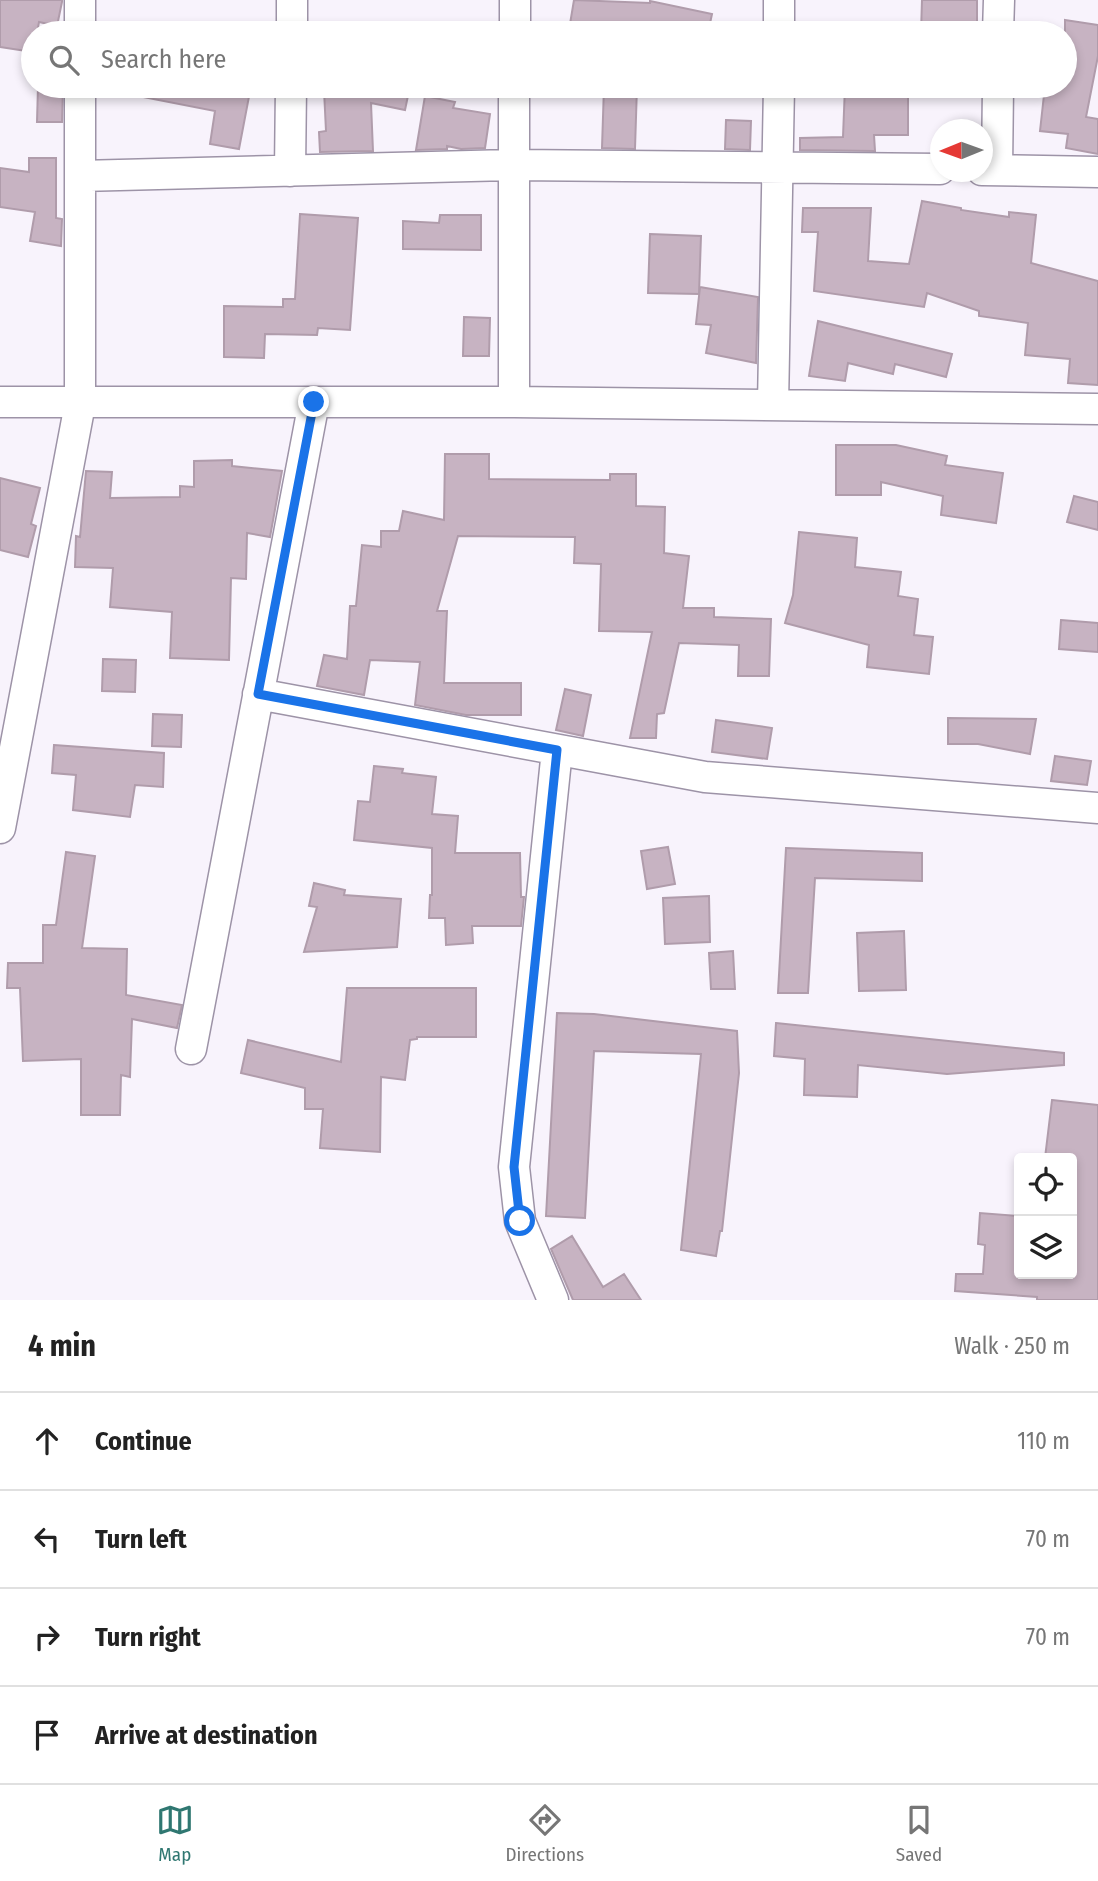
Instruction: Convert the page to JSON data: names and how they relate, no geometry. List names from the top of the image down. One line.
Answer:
{"north":"left","page":{"search":"Search here","heading":["4 min","Walk · 250 m"],"list":[["Continue","110 m"],["Turn left","70 m"],["Turn right","70 m"],"Arrive at destination"],"nav":["Map","Directions","Saved"]}}
